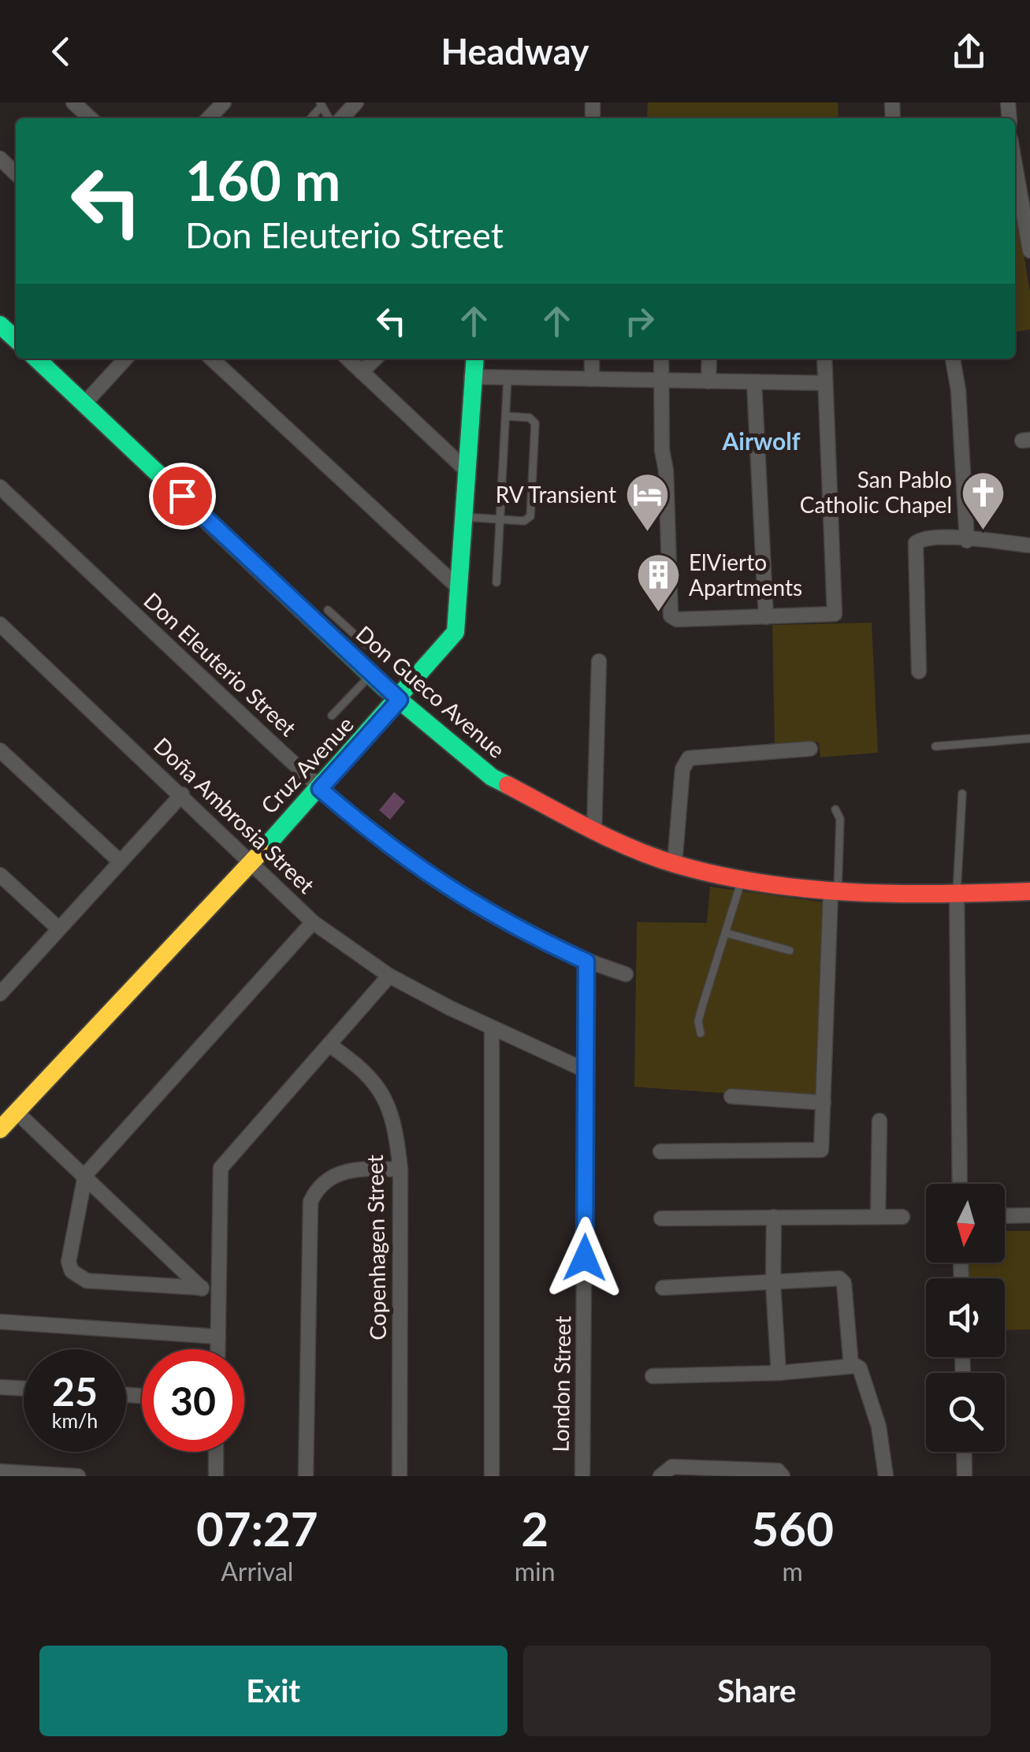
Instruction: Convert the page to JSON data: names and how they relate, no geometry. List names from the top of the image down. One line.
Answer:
{"streets":{"main road":["Don Gueco Avenue","Cruz Avenue"],"street":["Don Eleuterio Street","Doña Ambrosia Street","Copenhagen Street","London Street"]},"crossings":[["Don Eleuterio Street","Cruz Avenue"],["Don Eleuterio Street","London Street"],["Don Gueco Avenue","Cruz Avenue"],["Cruz Avenue","Doña Ambrosia Street"],["Doña Ambrosia Street","London Street"]],"districts":["Airwolf"],"places":{"church":["San Pablo Catholic Chapel"],"hotel":["RV Transient"],"building":["ElVierto Apartments"]},"north":"bottom","page":{"header":"Headway","turn":["160 m","Don Eleuterio Street"],"speed":"25 km/h","limit":"30","eta":["07:27","Arrival","2","min","560","m"],"buttons":["Exit","Share"]}}
